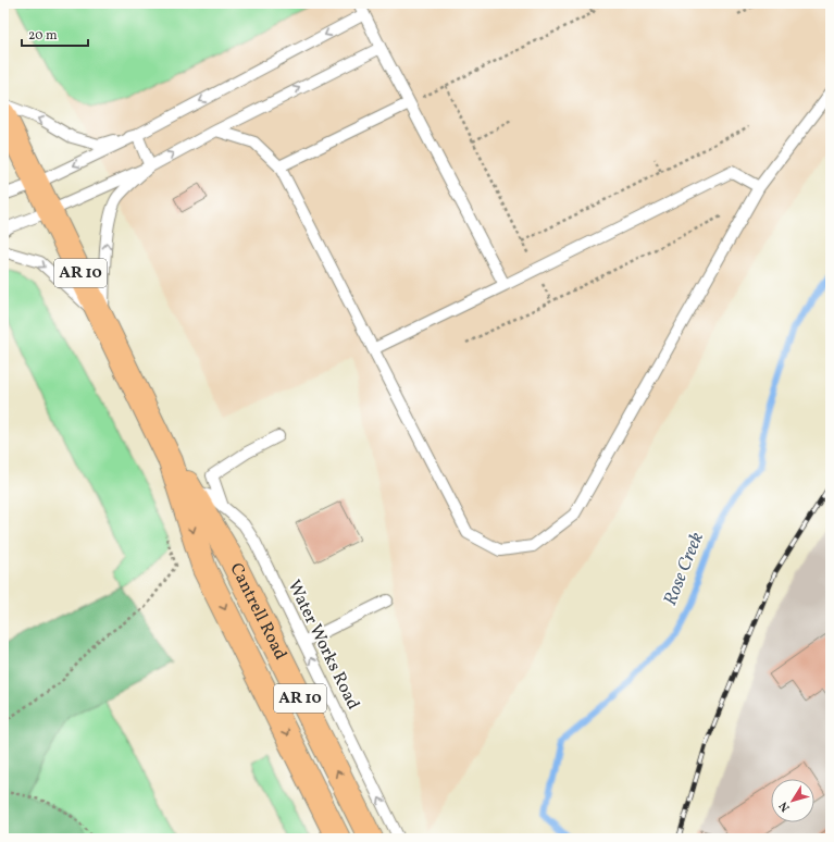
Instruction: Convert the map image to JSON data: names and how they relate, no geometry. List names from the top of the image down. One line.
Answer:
{"streets":{"main road":["AR 10","Cantrell Road"],"lane":["Water Works Road"]},"crossings":[["Cantrell Road","Water Works Road"]],"one_way":["Water Works Road"],"water":["Rose Creek"],"scale_bar":"20 m","north":"bottom left"}
